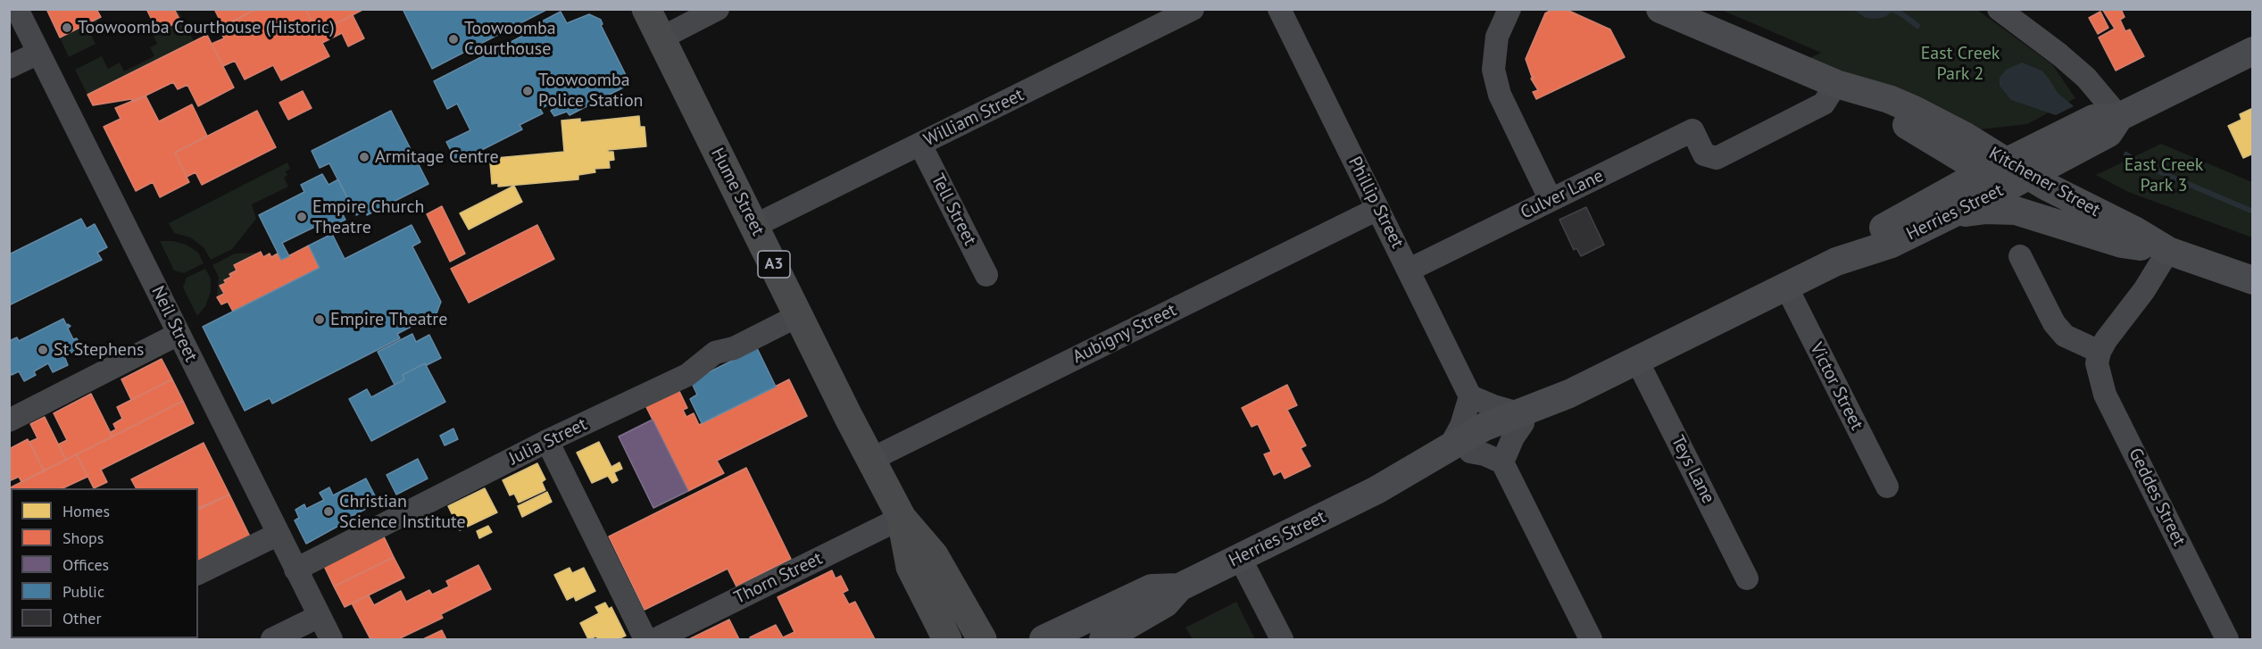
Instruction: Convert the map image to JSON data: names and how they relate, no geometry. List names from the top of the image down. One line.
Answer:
{"streets":{"highway":["Hume Street","A3"],"main road":["Kitchener Street","Herries Street"],"street":["William Street","Culver Lane","Phillip Street","Tell Street","Neil Street","Aubigny Street","Victor Street","Julia Street","Teys Lane","Geddes Street","Thorn Street"]},"crossings":[["William Street","Hume Street"],["William Street","Tell Street"],["Kitchener Street","Culver Lane"],["Kitchener Street","Herries Street"],["Hume Street","Aubigny Street"],["Hume Street","Julia Street"],["Hume Street","Thorn Street"],["Culver Lane","Phillip Street"],["Phillip Street","Aubigny Street"],["Herries Street","Victor Street"],["Herries Street","Teys Lane"],["Neil Street","Julia Street"]],"parks":["East Creek Park 2","East Creek Park 3"],"places":["Toowoomba Courthouse (Historic)","Toowoomba Courthouse","Toowoomba Police Station","Armitage Centre","Empire Church Theatre","Empire Theatre","St Stephens","Christian Science Institute"],"legend":["Homes","Shops","Offices","Public","Other"]}
